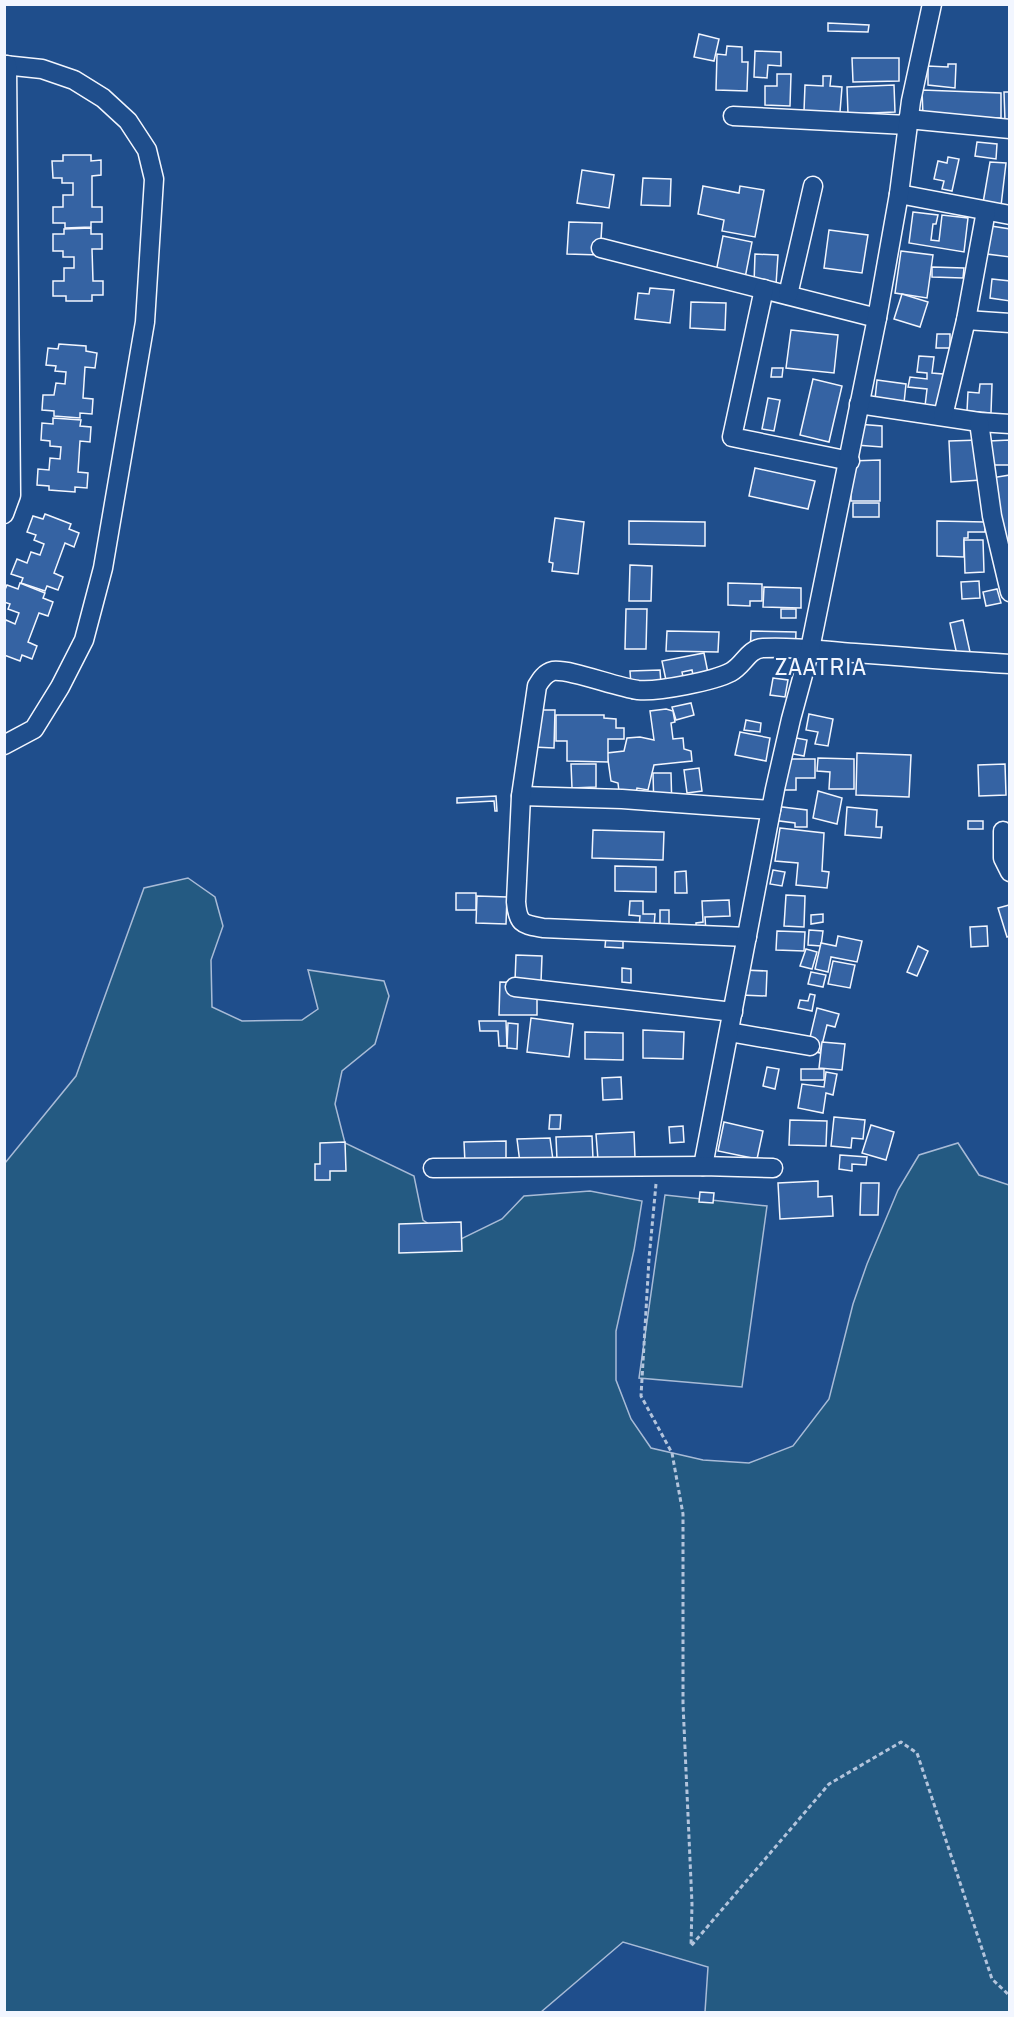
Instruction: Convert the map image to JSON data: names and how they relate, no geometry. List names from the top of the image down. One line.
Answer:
{"districts":["ZAATRIA"]}
